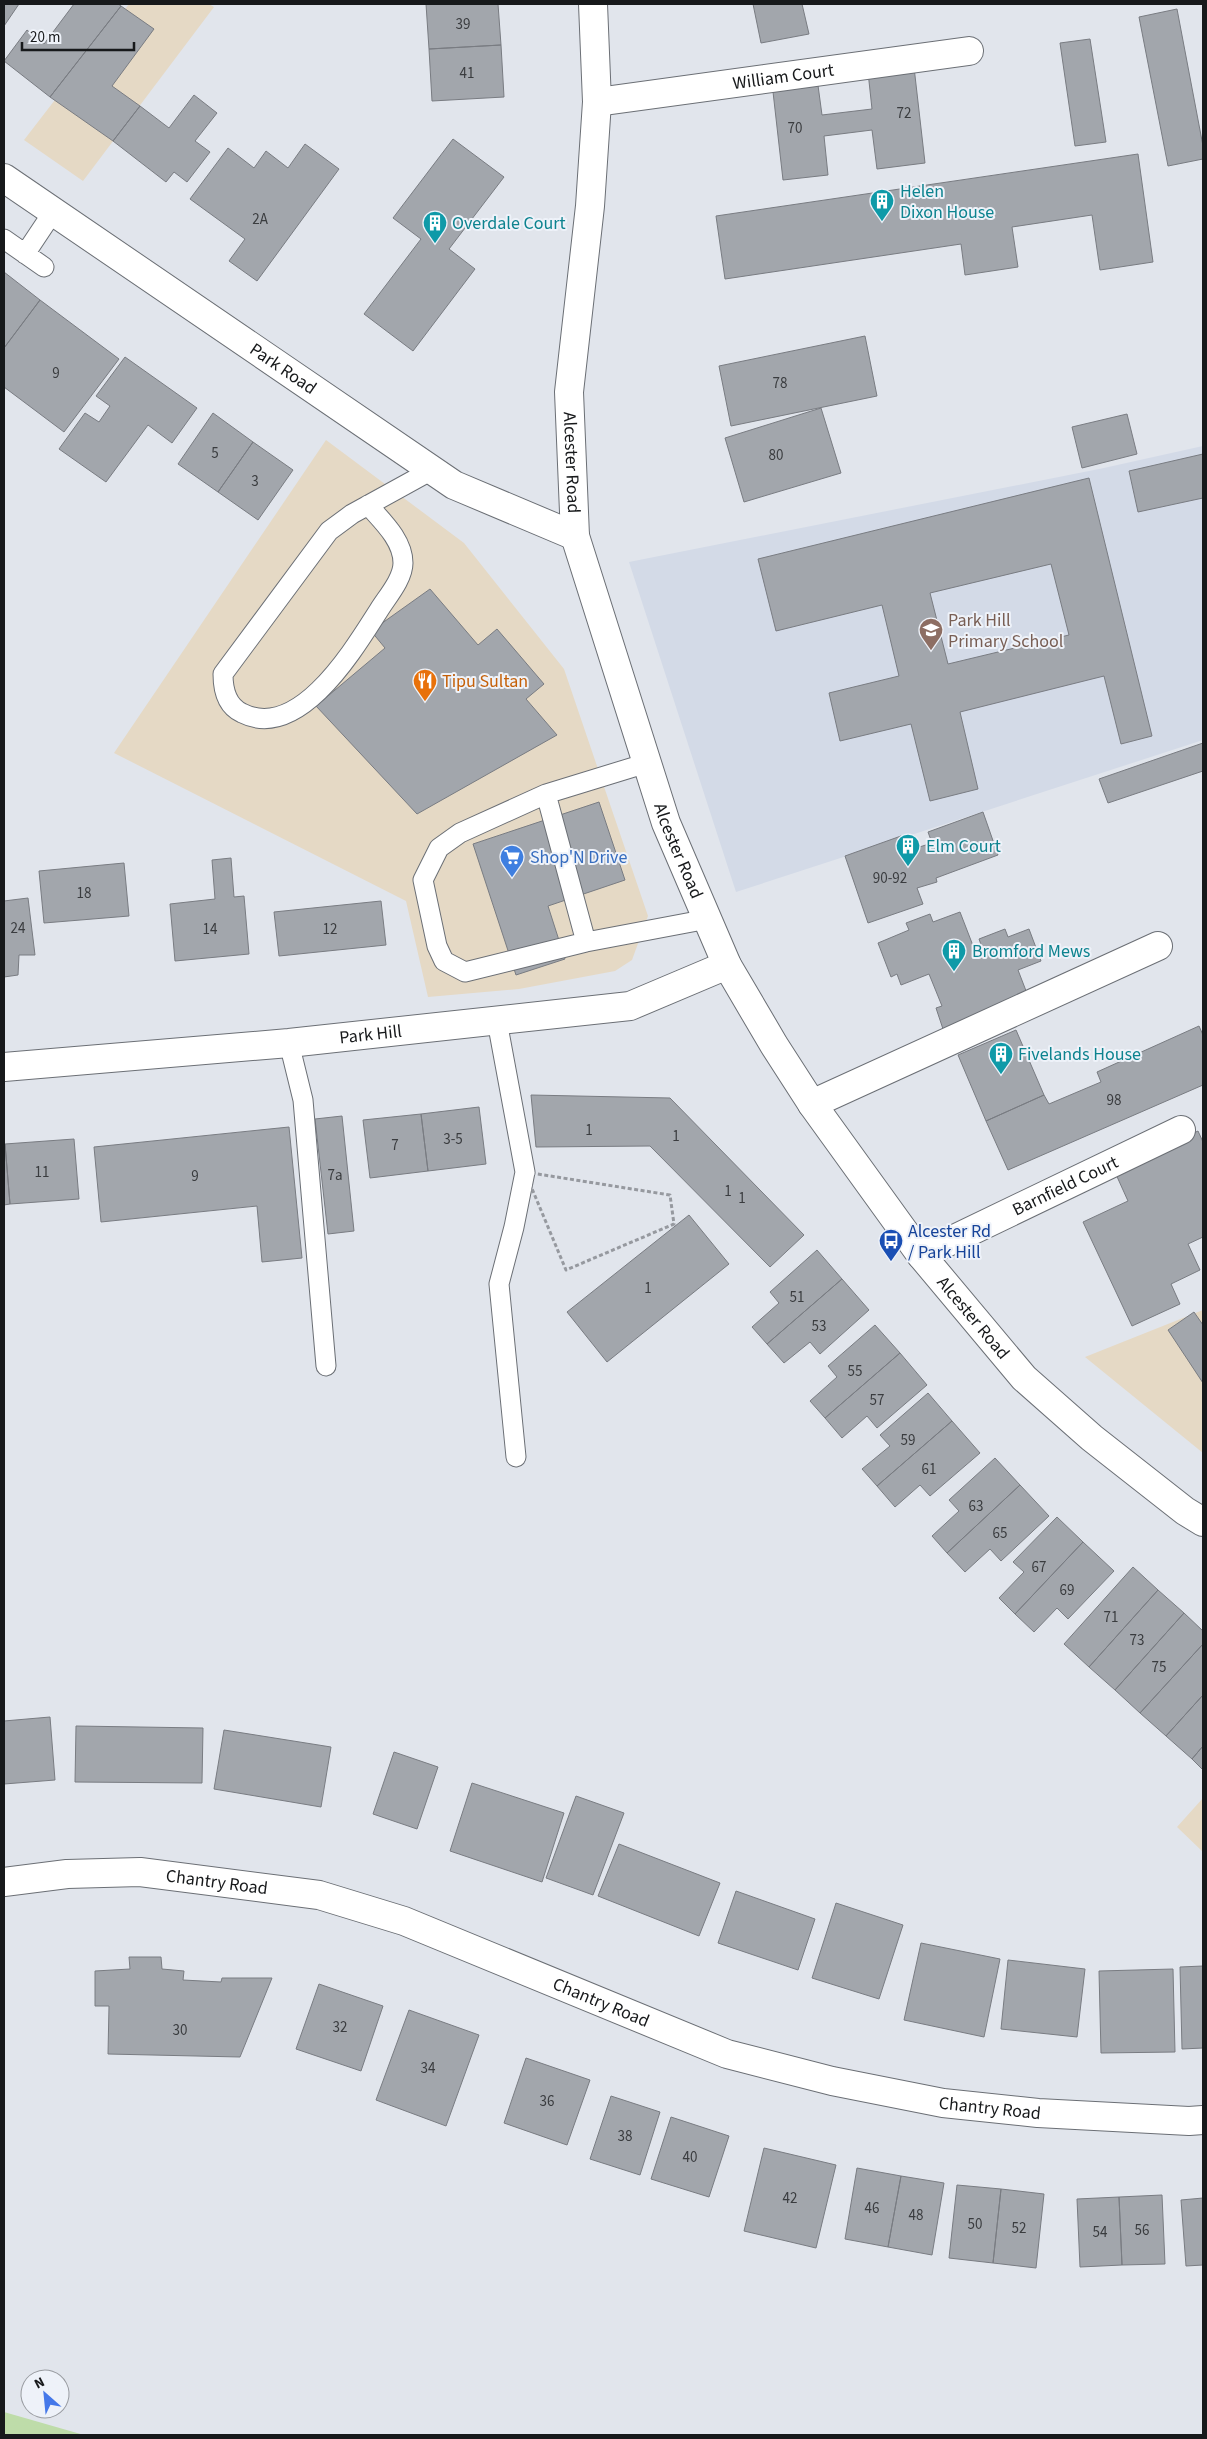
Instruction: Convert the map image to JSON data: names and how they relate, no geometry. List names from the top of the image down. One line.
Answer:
{"streets":{"main road":["William Court","Park Road","Alcester Road","Park Hill","Barnfield Court","Chantry Road"]},"crossings":[["William Court","Alcester Road"],["Park Road","Alcester Road"],["Alcester Road","Park Hill"],["Alcester Road","Barnfield Court"]],"places":{"building":["Helen Dixon House","Overdale Court","Elm Court","Bromford Mews","Fivelands House"],"school or university":["Park Hill Primary School"],"restaurant":["Tipu Sultan"],"supermarket":["Shop'N Drive"],"bus stop":["Alcester Rd / Park Hill"]},"house_numbers":["39","41","72","70","2A","9","78","5","80","3","90-92","18","24","14","12","98","1","1","3-5","7","11","7a","9","1","1","1","51","53","55","57","59","61","63","65","67","69","71","73","75","32","30","34","36","38","40","42","46","48","50","52","56","54"],"scale_bar":"20 m","north":"top left"}
